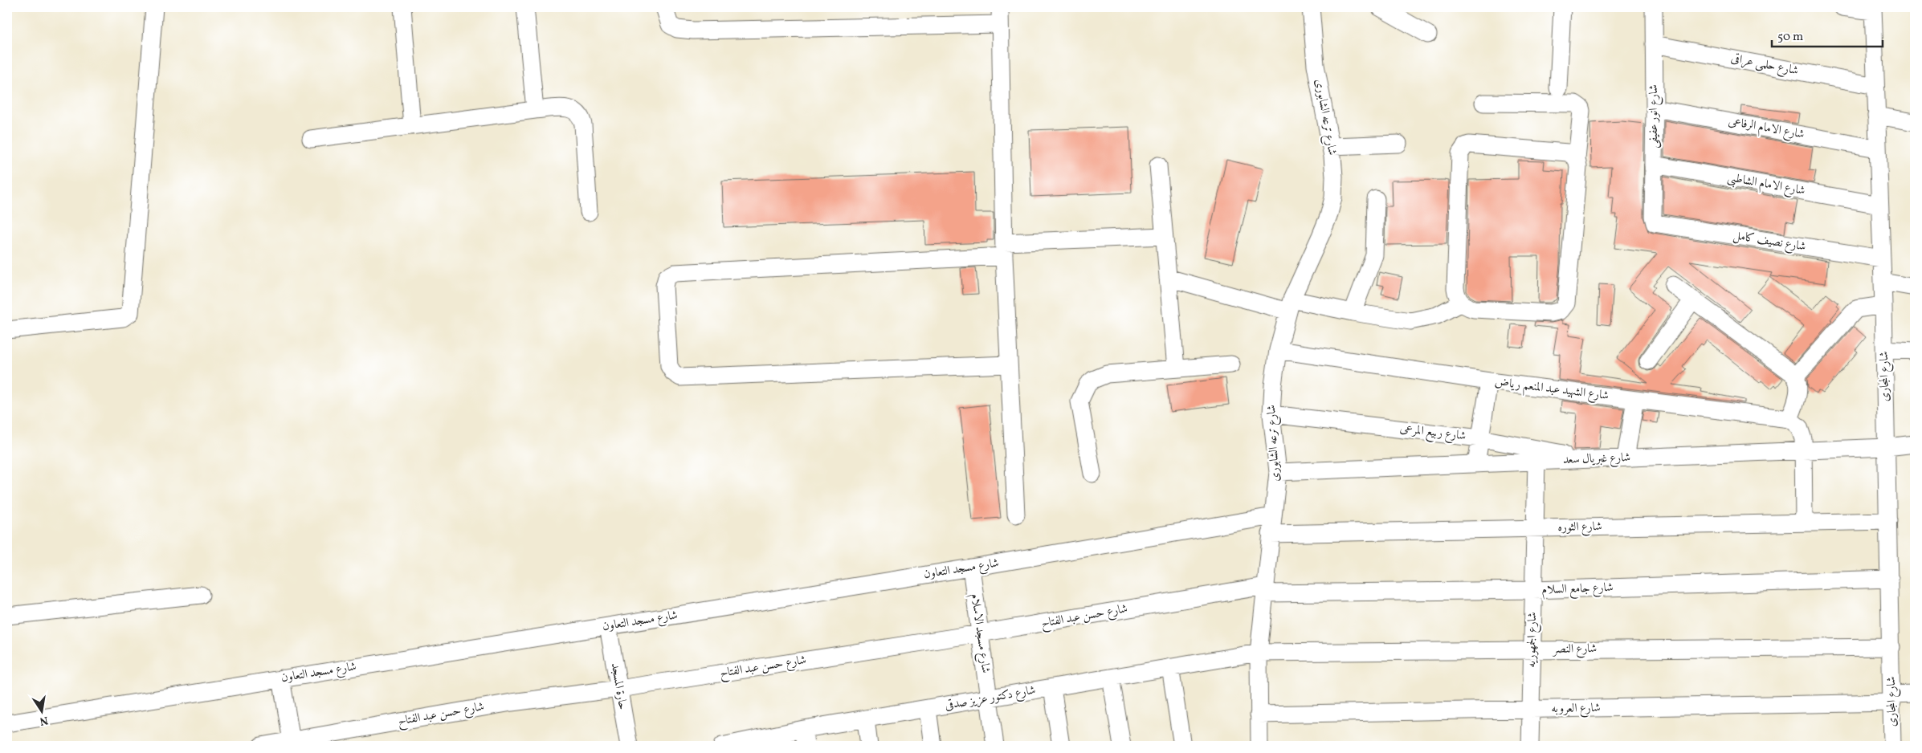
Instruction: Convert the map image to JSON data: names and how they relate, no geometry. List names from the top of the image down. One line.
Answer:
{"streets":{"street":["شارع حلمى عراقى","شارع انور عفيفى","شارع ترعه الشابورى","شارع الامام الرفاعى","شارع الامام الشاطبى","شارع نصيف كامل","شارع المجارى","شارع الشهيد عبد المنعم رياض","شارع ربيع المرعى","شارع غبريال سعد","شارع الثوره","شارع مسجد التعاون","شارع جامع السلام","شارع حسن عبد الفتاح","شارع مسجد الاسلام","شارع الجمهوريه","شارع النصر","حارة المسجد","شارع دكتور عزيز صدقى","شارع العروبه"]},"crossings":[["شارع حلمى عراقى","شارع انور عفيفى"],["شارع حلمى عراقى","شارع المجارى"],["شارع انور عفيفى","شارع الامام الرفاعى"],["شارع انور عفيفى","شارع الامام الشاطبى"],["شارع انور عفيفى","شارع نصيف كامل"],["شارع ترعه الشابورى","شارع الشهيد عبد المنعم رياض"],["شارع ترعه الشابورى","شارع ربيع المرعى"],["شارع ترعه الشابورى","شارع غبريال سعد"],["شارع ترعه الشابورى","شارع الثوره"],["شارع ترعه الشابورى","شارع مسجد التعاون"],["شارع ترعه الشابورى","شارع جامع السلام"],["شارع ترعه الشابورى","شارع حسن عبد الفتاح"],["شارع ترعه الشابورى","شارع النصر"],["شارع ترعه الشابورى","شارع دكتور عزيز صدقى"],["شارع ترعه الشابورى","شارع العروبه"],["شارع الامام الرفاعى","شارع المجارى"],["شارع الامام الشاطبى","شارع المجارى"],["شارع نصيف كامل","شارع المجارى"],["شارع المجارى","شارع غبريال سعد"],["شارع المجارى","شارع الثوره"],["شارع المجارى","شارع جامع السلام"],["شارع المجارى","شارع النصر"],["شارع المجارى","شارع العروبه"],["شارع ربيع المرعى","شارع غبريال سعد"],["شارع غبريال سعد","شارع الجمهوريه"],["شارع الثوره","شارع الجمهوريه"],["شارع مسجد التعاون","شارع مسجد الاسلام"],["شارع مسجد التعاون","حارة المسجد"],["شارع جامع السلام","شارع حسن عبد الفتاح"],["شارع جامع السلام","شارع الجمهوريه"],["شارع حسن عبد الفتاح","شارع مسجد الاسلام"],["شارع حسن عبد الفتاح","حارة المسجد"],["شارع مسجد الاسلام","شارع دكتور عزيز صدقى"],["شارع الجمهوريه","شارع النصر"],["شارع الجمهوريه","شارع العروبه"],["شارع النصر","شارع دكتور عزيز صدقى"]],"scale_bar":"50 m","north":"bottom"}
